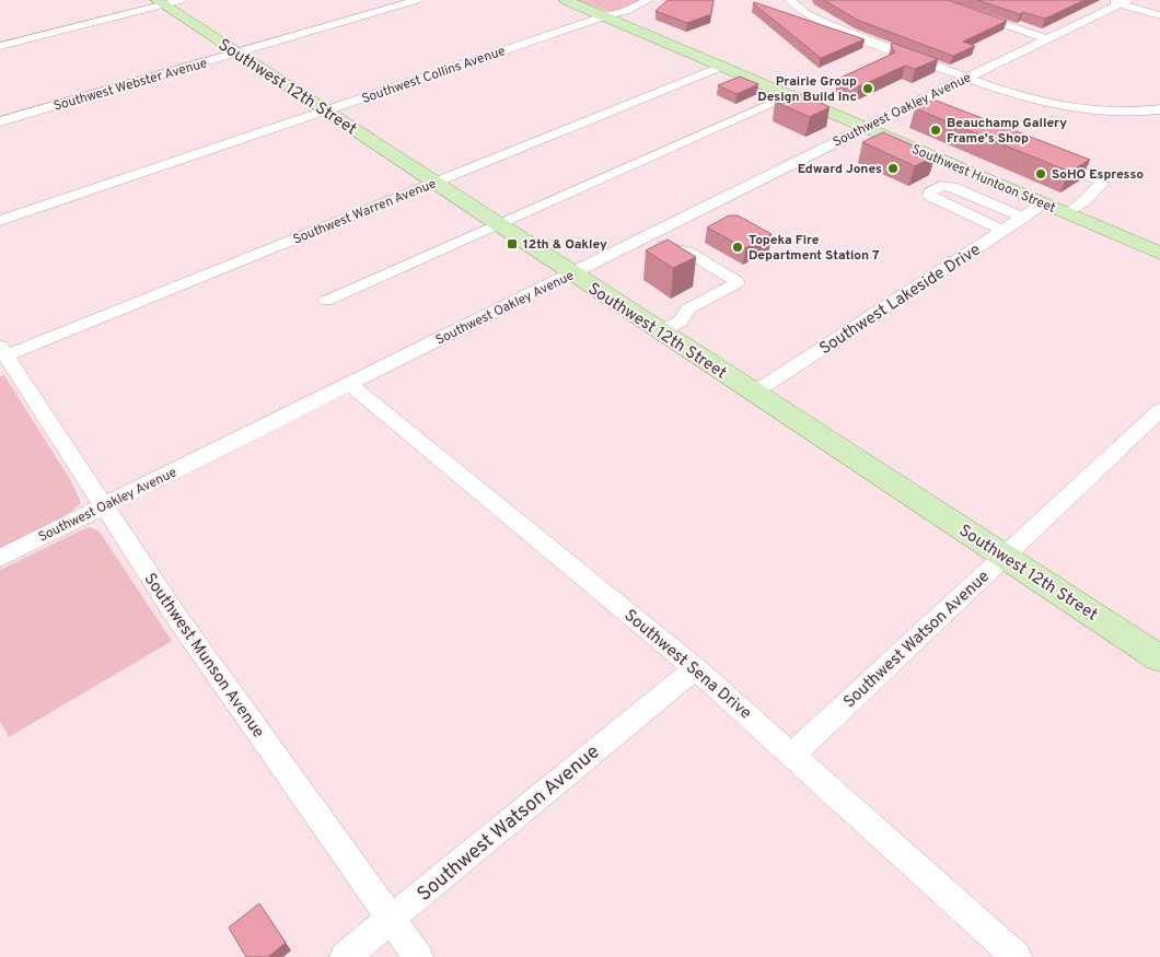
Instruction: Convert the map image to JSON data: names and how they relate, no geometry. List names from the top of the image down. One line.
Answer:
{"streets":{"main road":["Southwest 12th Street","Southwest Huntoon Street"],"street":["Southwest Collins Avenue","Southwest Webster Avenue","Southwest Oakley Avenue","Southwest Warren Avenue","Southwest Lakeside Drive","Southwest Watson Avenue","Southwest Munson Avenue","Southwest Sena Drive"]},"crossings":[["Southwest Collins Avenue","Southwest 12th Street"],["Southwest Collins Avenue","Southwest Huntoon Street"],["Southwest Webster Avenue","Southwest 12th Street"],["Southwest 12th Street","Southwest Oakley Avenue"],["Southwest 12th Street","Southwest Warren Avenue"],["Southwest 12th Street","Southwest Lakeside Drive"],["Southwest 12th Street","Southwest Watson Avenue"],["Southwest Oakley Avenue","Southwest Huntoon Street"],["Southwest Oakley Avenue","Southwest Munson Avenue"],["Southwest Oakley Avenue","Southwest Sena Drive"],["Southwest Huntoon Street","Southwest Warren Avenue"],["Southwest Huntoon Street","Southwest Lakeside Drive"],["Southwest Warren Avenue","Southwest Munson Avenue"],["Southwest Watson Avenue","Southwest Munson Avenue"],["Southwest Watson Avenue","Southwest Sena Drive"]],"places":{"other":["Prairie Group Design Build Inc","Beauchamp Gallery Frame's Shop","Edward Jones","SoHO Espresso","Topeka Fire Department Station 7"],"transit":["12th & Oakley"]}}
